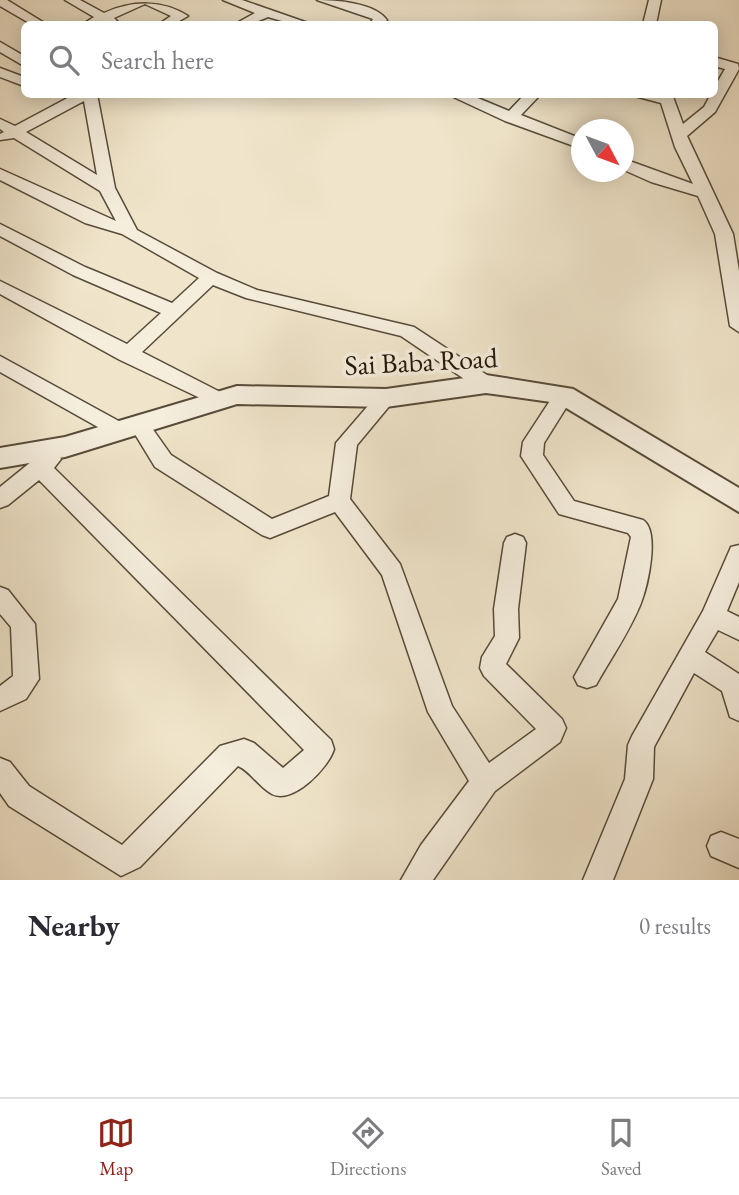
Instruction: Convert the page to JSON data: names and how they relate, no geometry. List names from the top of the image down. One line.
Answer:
{"streets":{"street":["Sai Baba Road"]},"north":"bottom right","page":{"search":"Search here","heading":["Nearby","0 results"],"nav":["Map","Directions","Saved"]}}
